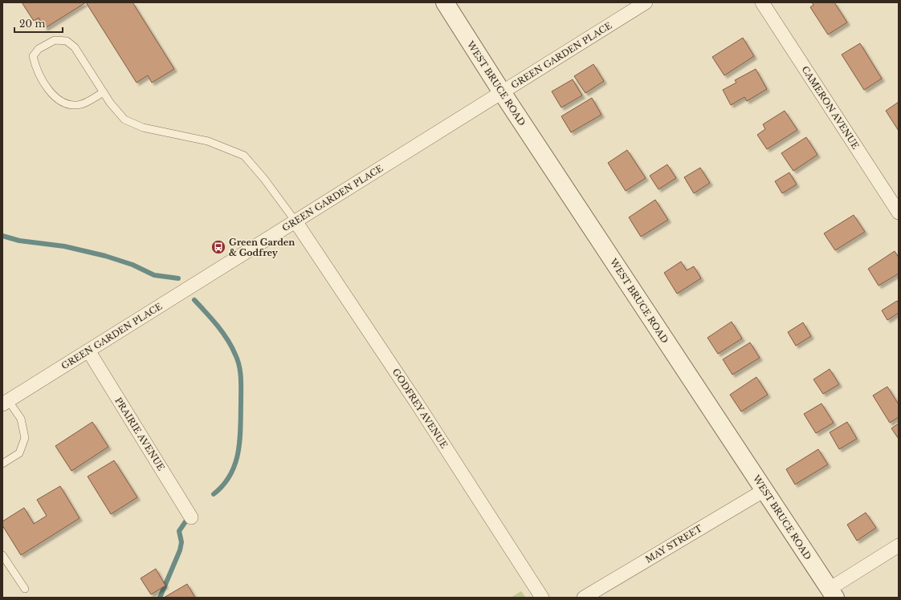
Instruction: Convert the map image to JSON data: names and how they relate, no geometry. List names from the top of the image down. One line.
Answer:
{"streets":{"street":["GREEN GARDEN PLACE","WEST BRUCE ROAD","CAMERON AVENUE","GODFREY AVENUE","PRAIRIE AVENUE","MAY STREET"]},"crossings":[["GREEN GARDEN PLACE","WEST BRUCE ROAD"],["GREEN GARDEN PLACE","GODFREY AVENUE"],["GREEN GARDEN PLACE","PRAIRIE AVENUE"],["WEST BRUCE ROAD","MAY STREET"]],"places":{"bus stop":["Green Garden & Godfrey"]},"scale_bar":"20 m"}
